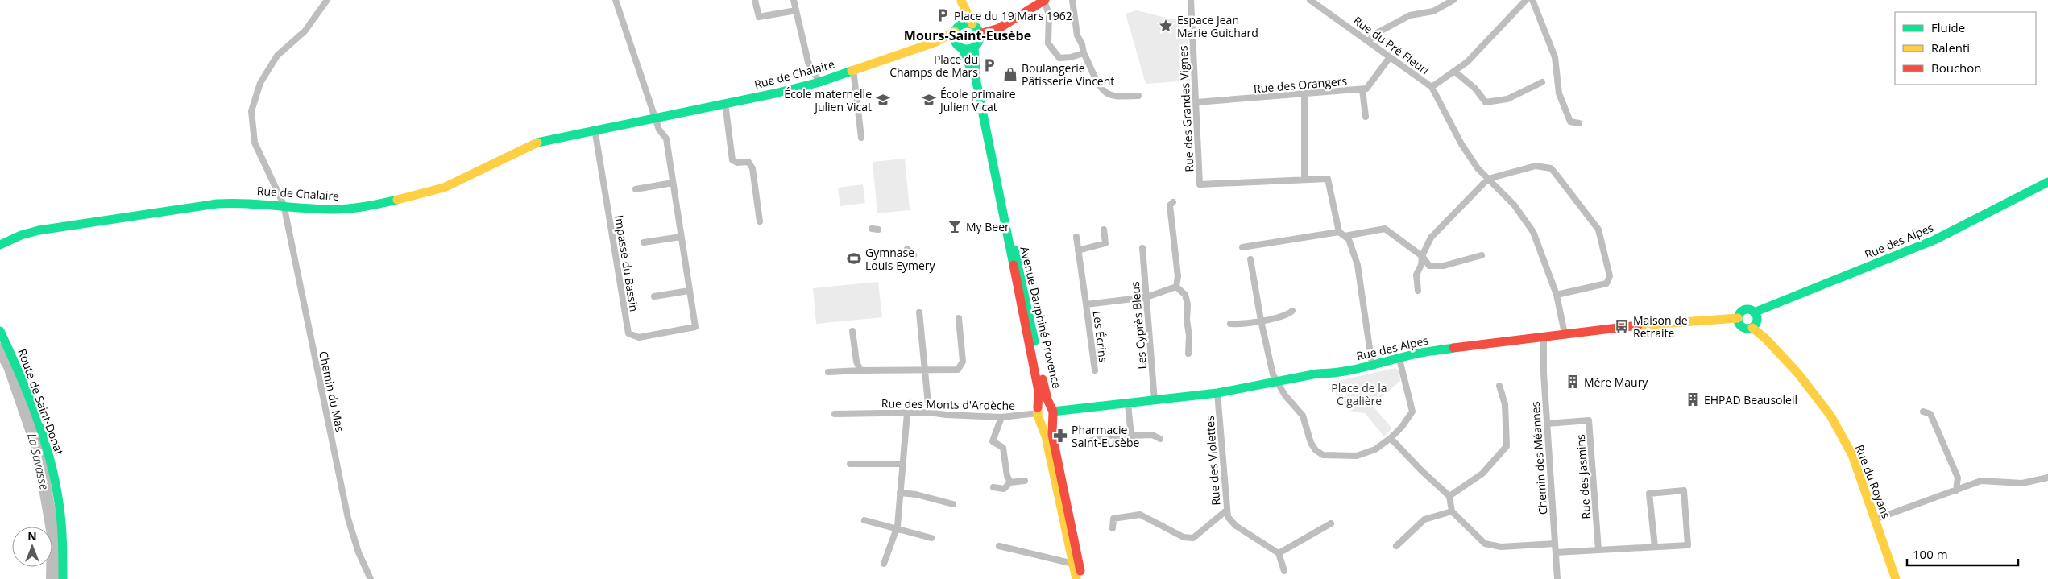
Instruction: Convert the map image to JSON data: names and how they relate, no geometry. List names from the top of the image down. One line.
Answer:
{"streets":{"street":["Rue du Pré Fleuri","Rue de Chalaire","Rue des Orangers","Rue des Grandes Vignes","Rue des Alpes","Impasse du Bassin","Avenue Dauphiné Provence","Les Cyprès Bleus","Les Écrins","Chemin du Mas","Route de Saint-Donat","Rue des Monts d'Ardèche","Chemin des Méannes","Rue des Violettes","Rue des Jasmins","Rue du Royans"]},"crossings":[["Rue du Pré Fleuri","Rue des Orangers"],["Rue du Pré Fleuri","Rue des Alpes"],["Rue de Chalaire","Impasse du Bassin"],["Rue de Chalaire","Avenue Dauphiné Provence"],["Rue de Chalaire","Chemin du Mas"],["Rue des Orangers","Rue des Grandes Vignes"],["Rue des Alpes","Avenue Dauphiné Provence"],["Rue des Alpes","Les Cyprès Bleus"],["Rue des Alpes","Chemin des Méannes"],["Rue des Alpes","Rue des Violettes"],["Rue des Alpes","Rue du Royans"],["Avenue Dauphiné Provence","Rue des Monts d'Ardèche"],["Les Cyprès Bleus","Les Écrins"],["Chemin des Méannes","Rue des Jasmins"]],"districts":["Mours-Saint-Eusèbe"],"water":["La Savasse"],"parks":["Place de la Cigalière"],"places":{"parking":["Place du 19 Mars 1962","Place du Champs de Mars"],"place":["Espace Jean Marie Guichard"],"shop":["Boulangerie Pâtisserie Vincent"],"school or university":["École maternelle Julien Vicat","École primaire Julien Vicat"],"bar":["My Beer"],"sports":["Gymnase Louis Eymery"],"bus stop":["Maison de Retraite"],"building":["Mère Maury","EHPAD Beausoleil"],"pharmacy":["Pharmacie Saint-Eusèbe"]},"legend":["Fluide","Ralenti","Bouchon"],"scale_bar":"100 m","north":"top"}
